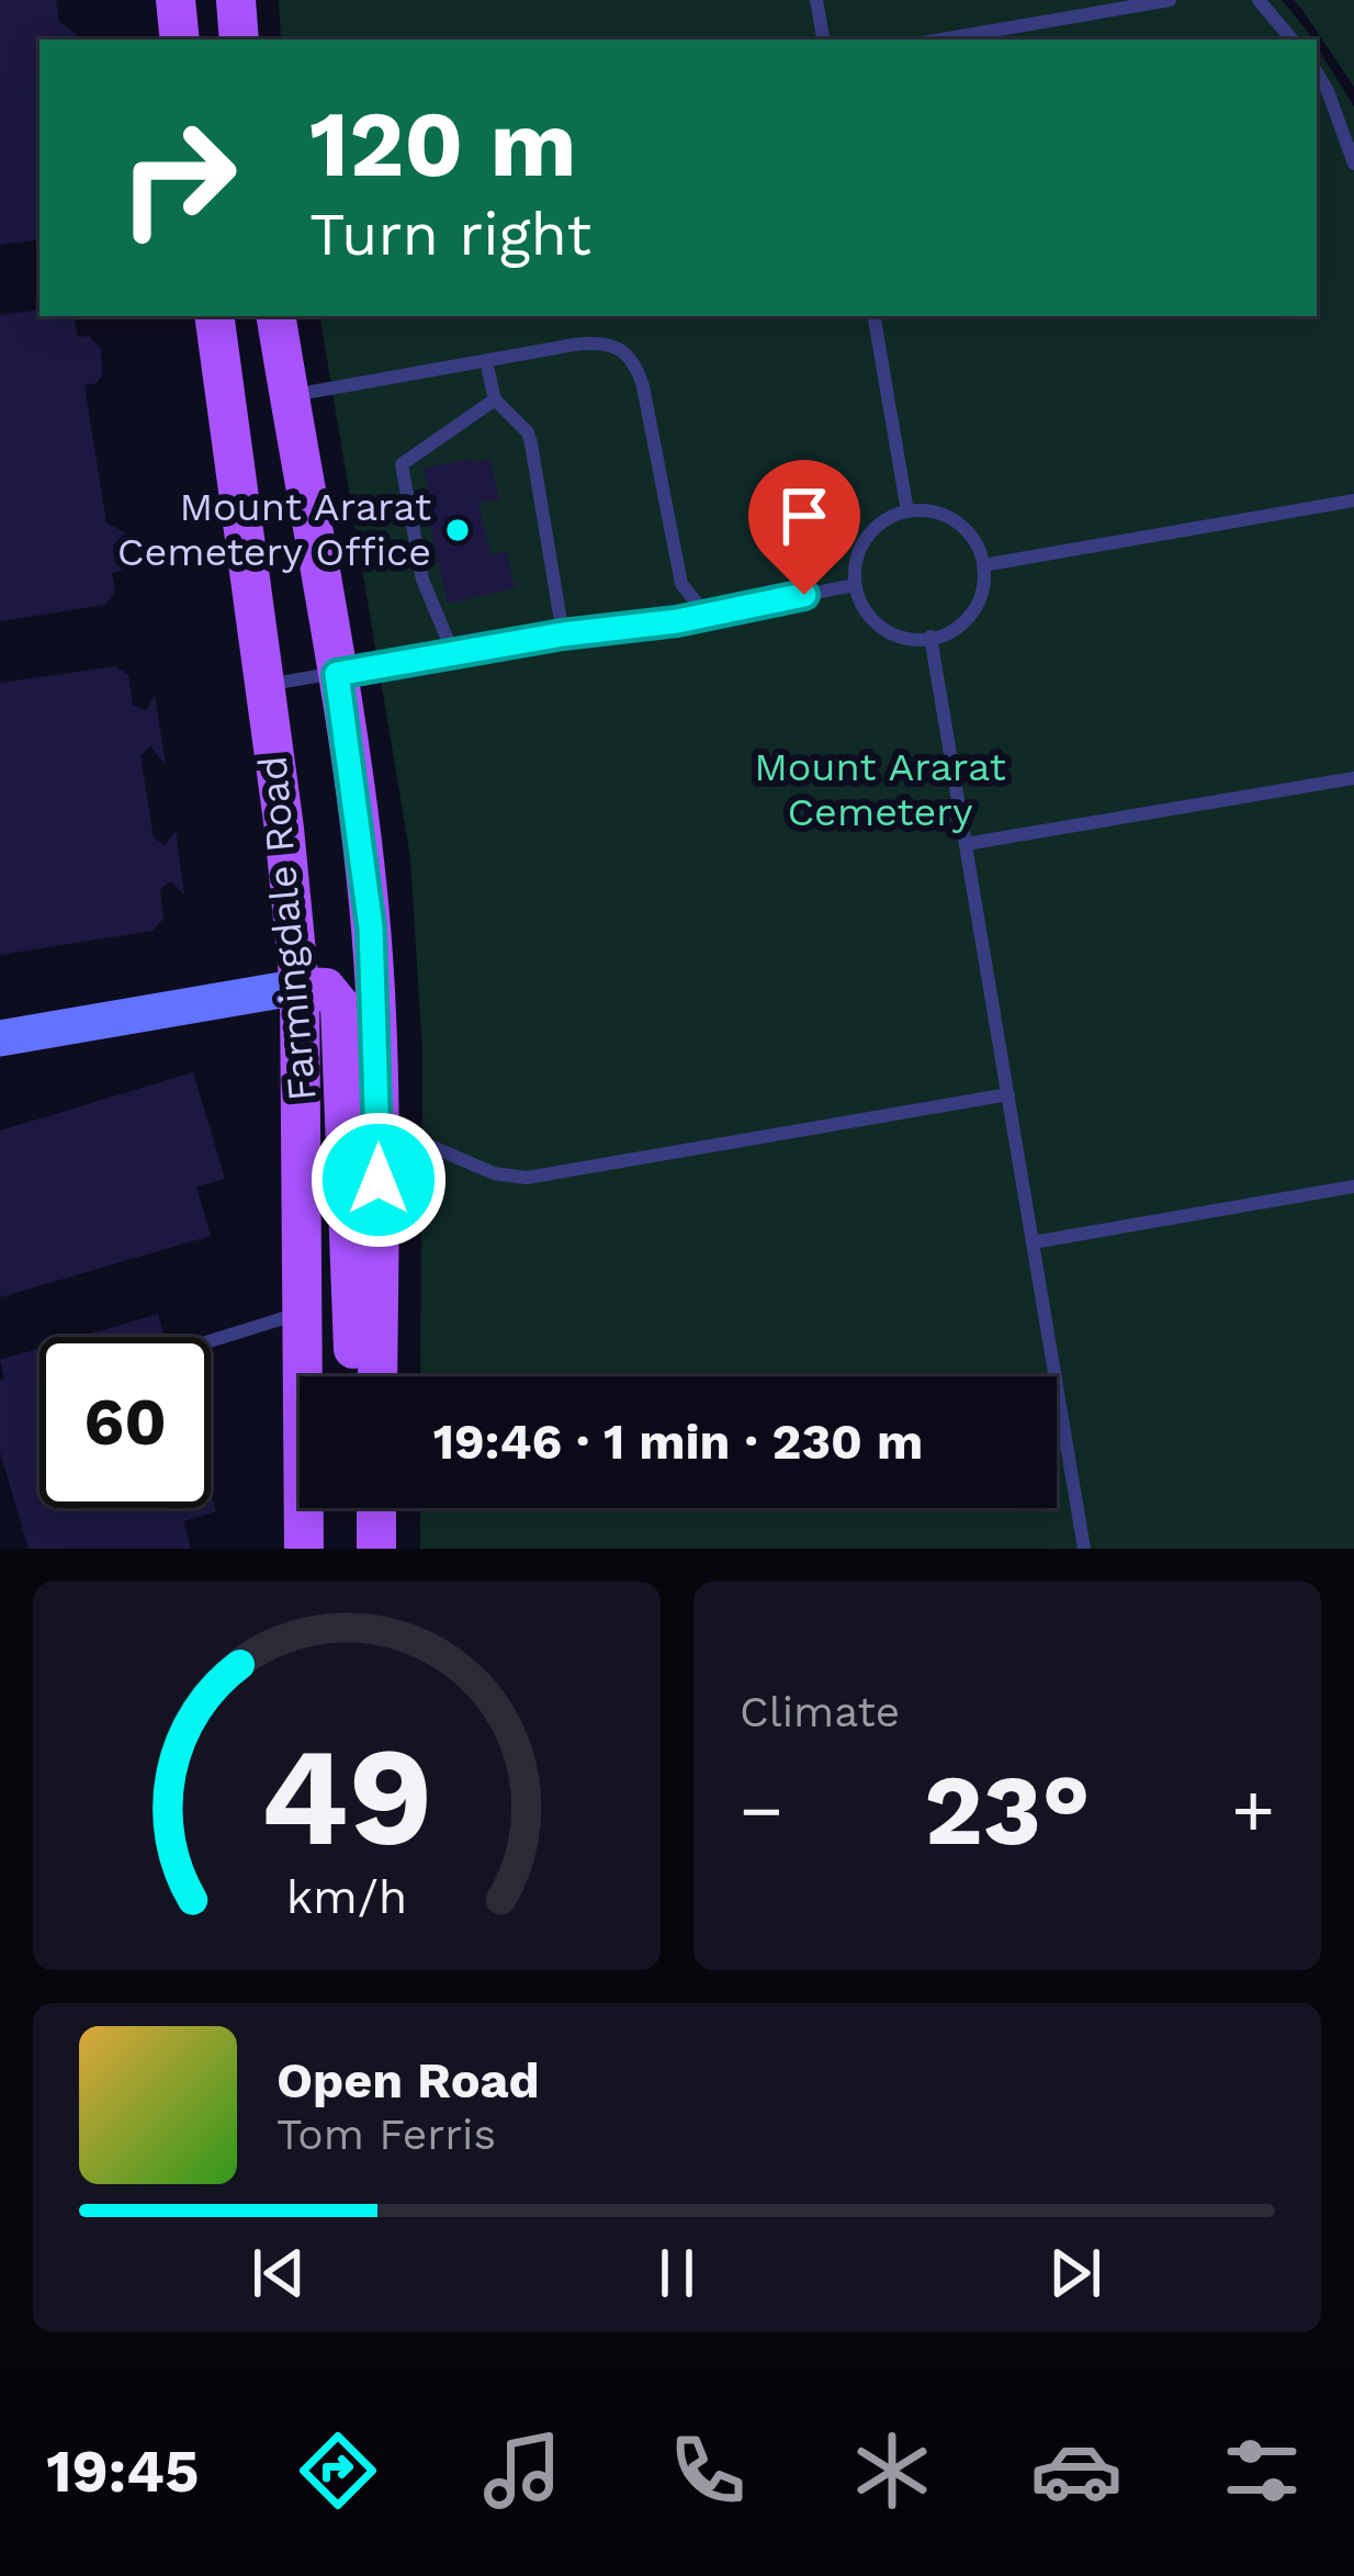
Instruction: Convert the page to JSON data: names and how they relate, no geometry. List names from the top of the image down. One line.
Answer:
{"streets":{"main road":["Farmingdale Road"]},"parks":["Mount Ararat Cemetery"],"places":["Mount Ararat Cemetery Office"],"page":{"turn":["120 m","Turn right"],"limit":"60","trip":"19:46 · 1 min · 230 m","tile":"Climate","heat":["−","23°","+"],"song":["Open Road","Tom Ferris"],"tabs":"19:45","gauge":["49","km/h"]}}
